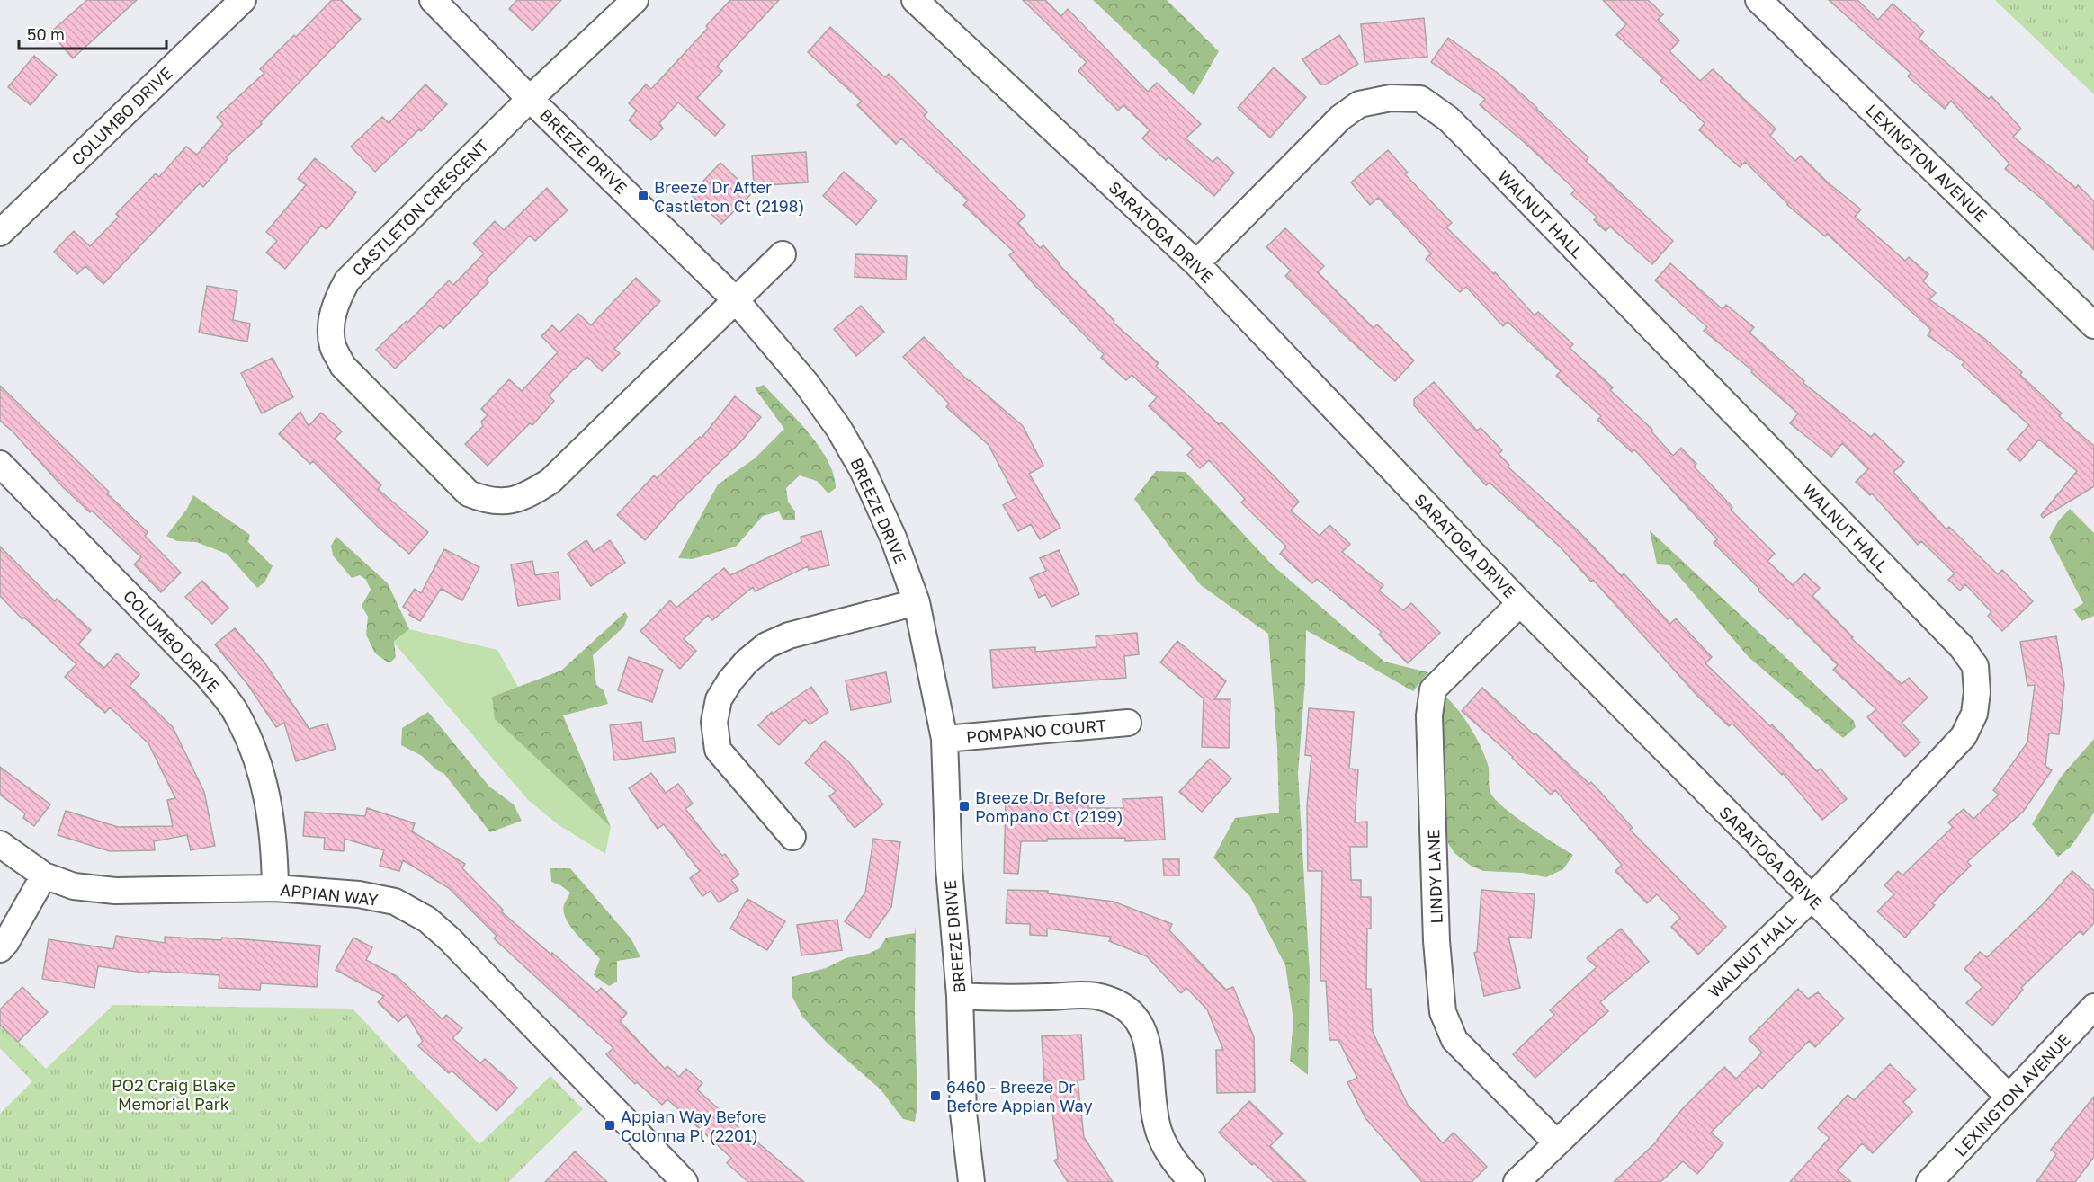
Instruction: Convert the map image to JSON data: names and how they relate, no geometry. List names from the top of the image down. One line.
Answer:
{"streets":{"street":["COLUMBO DRIVE","BREEZE DRIVE","LEXINGTON AVENUE","CASTLETON CRESCENT","WALNUT HALL","SARATOGA DRIVE","POMPANO COURT","LINDY LANE","APPIAN WAY"]},"crossings":[["COLUMBO DRIVE","APPIAN WAY"],["BREEZE DRIVE","CASTLETON CRESCENT"],["BREEZE DRIVE","POMPANO COURT"],["LEXINGTON AVENUE","SARATOGA DRIVE"],["WALNUT HALL","SARATOGA DRIVE"],["WALNUT HALL","LINDY LANE"],["SARATOGA DRIVE","LINDY LANE"]],"parks":["PO2 Craig Blake Memorial Park"],"places":{"transit":["Breeze Dr After Castleton Ct (2198)","Breeze Dr Before Pompano Ct (2199)","6460 - Breeze Dr Before Appian Way","Appian Way Before Colonna Pl (2201)"]},"scale_bar":"50 m"}
